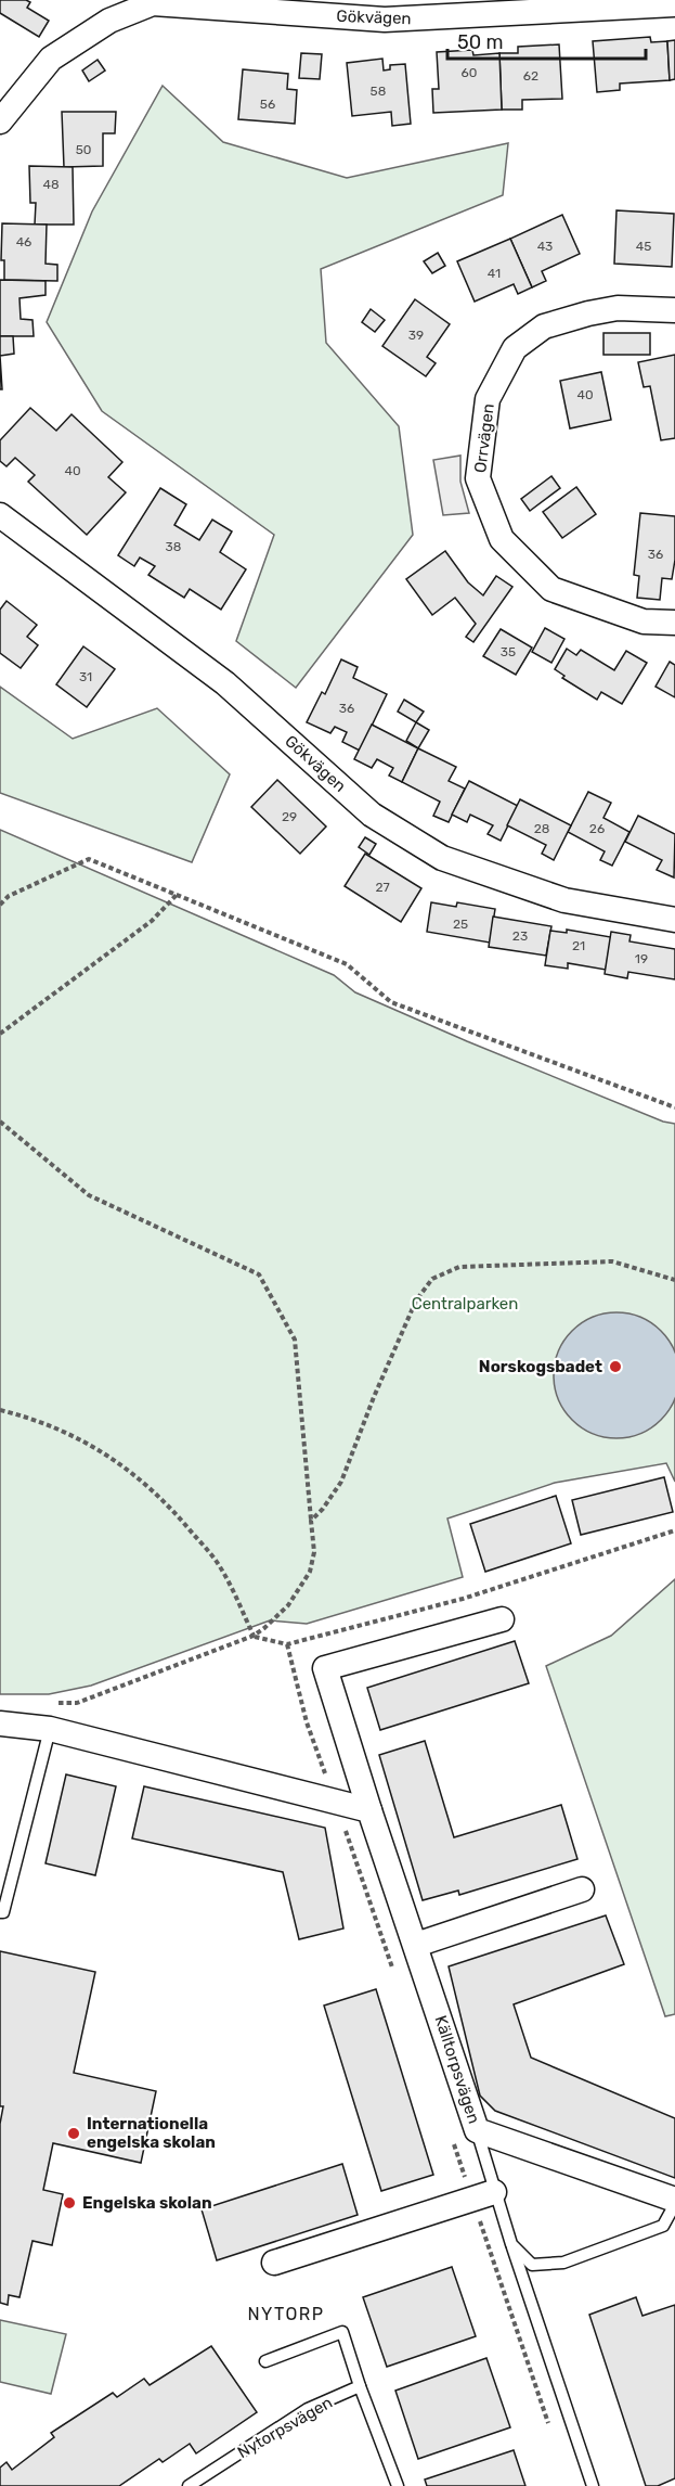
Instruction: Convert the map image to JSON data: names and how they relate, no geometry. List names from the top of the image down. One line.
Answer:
{"streets":{"street":["Gökvägen","Orrvägen","Källtorpsvägen"],"lane":["Nytorpsvägen"]},"districts":["NYTORP"],"parks":["Centralparken"],"places":["Norskogsbadet","Internationella engelska skolan","Engelska skolan"],"house_numbers":["60","62","58","56","50","48","46","43","45","41","39","40","40","38","36","35","31","36","29","28","26","27","25","23","21","19"],"scale_bar":"50 m"}
